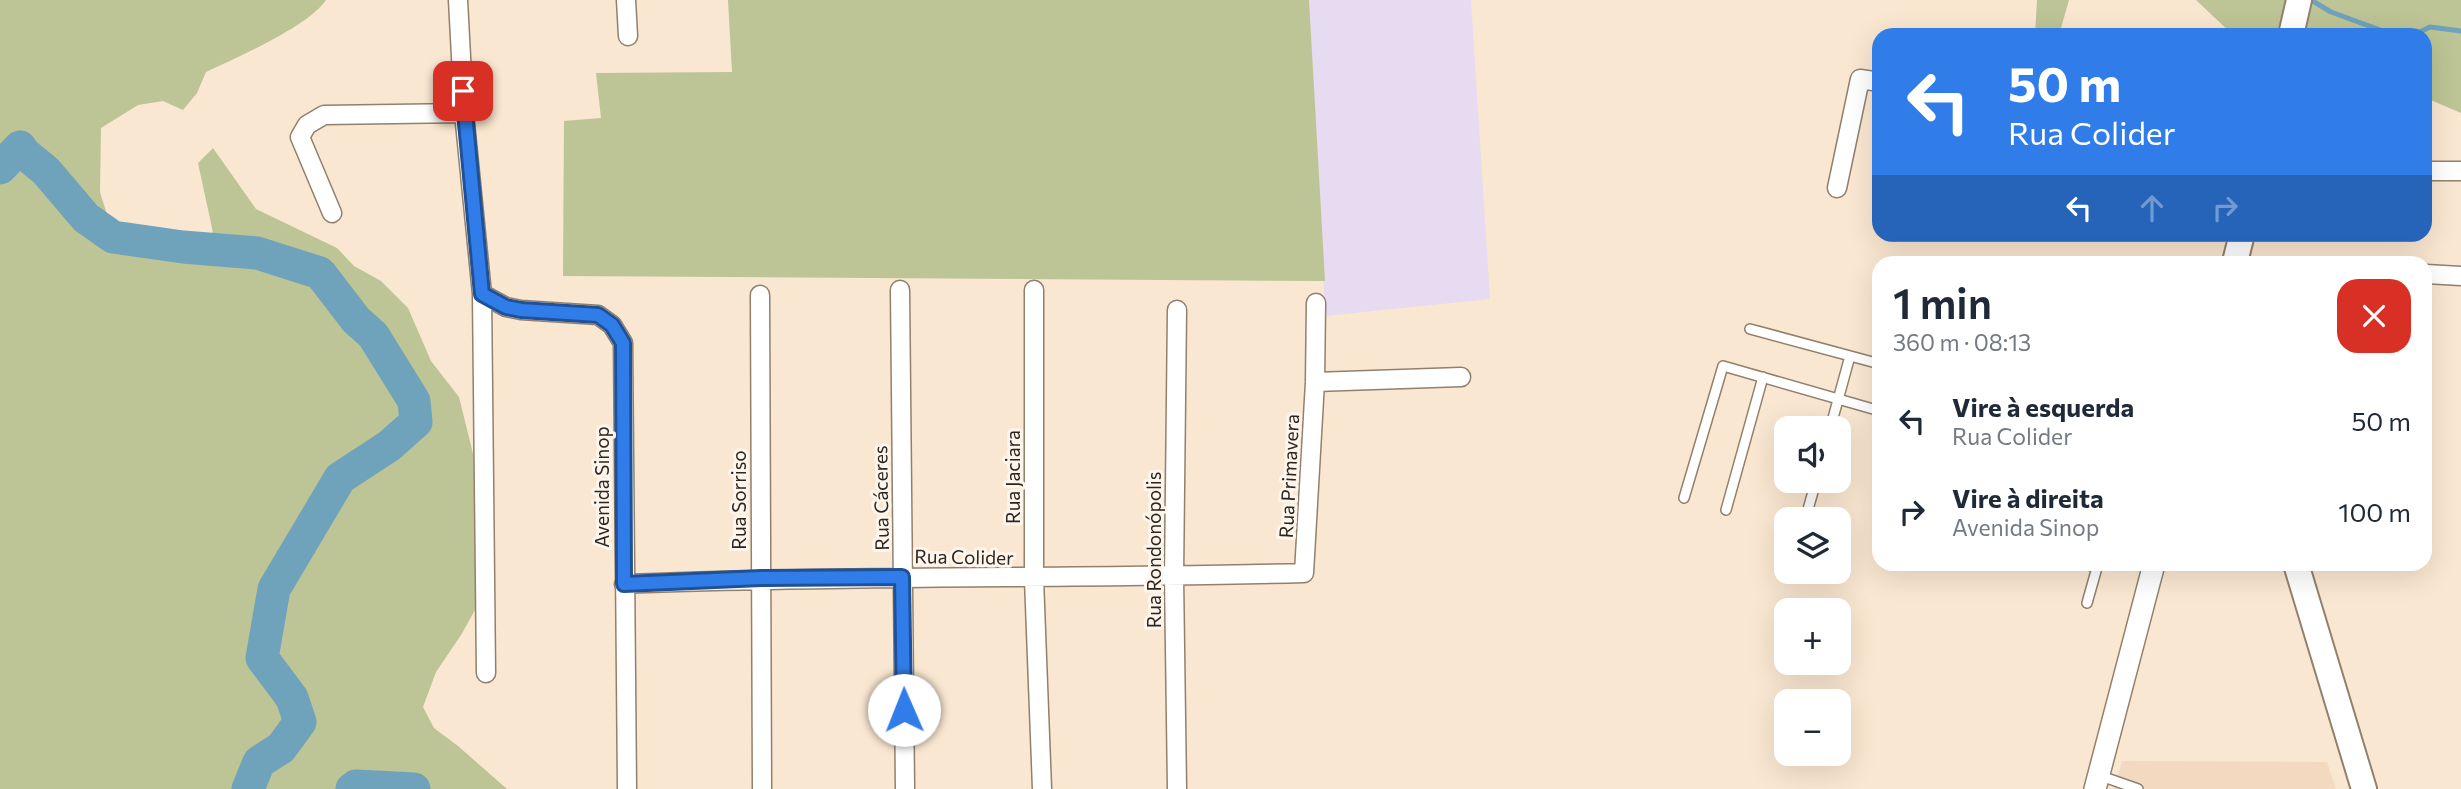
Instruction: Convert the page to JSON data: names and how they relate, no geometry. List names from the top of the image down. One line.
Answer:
{"streets":{"street":["Rua Primavera","Rua Jaciara","Avenida Sinop","Rua Cáceres","Rua Sorriso","Rua Rondonópolis","Rua Colider"]},"crossings":[["Rua Primavera","Rua Colider"],["Rua Jaciara","Rua Colider"],["Avenida Sinop","Rua Colider"],["Rua Cáceres","Rua Colider"],["Rua Sorriso","Rua Colider"],["Rua Rondonópolis","Rua Colider"]],"page":{"turn":["50 m","Rua Colider"],"heading":["1 min","360 m · 08:13"],"list":[{"name":"Vire à esquerda","note":"Rua Colider","value":"50 m"},{"name":"Vire à direita","note":"Avenida Sinop","value":"100 m"}],"map_buttons":["+","−"]}}
